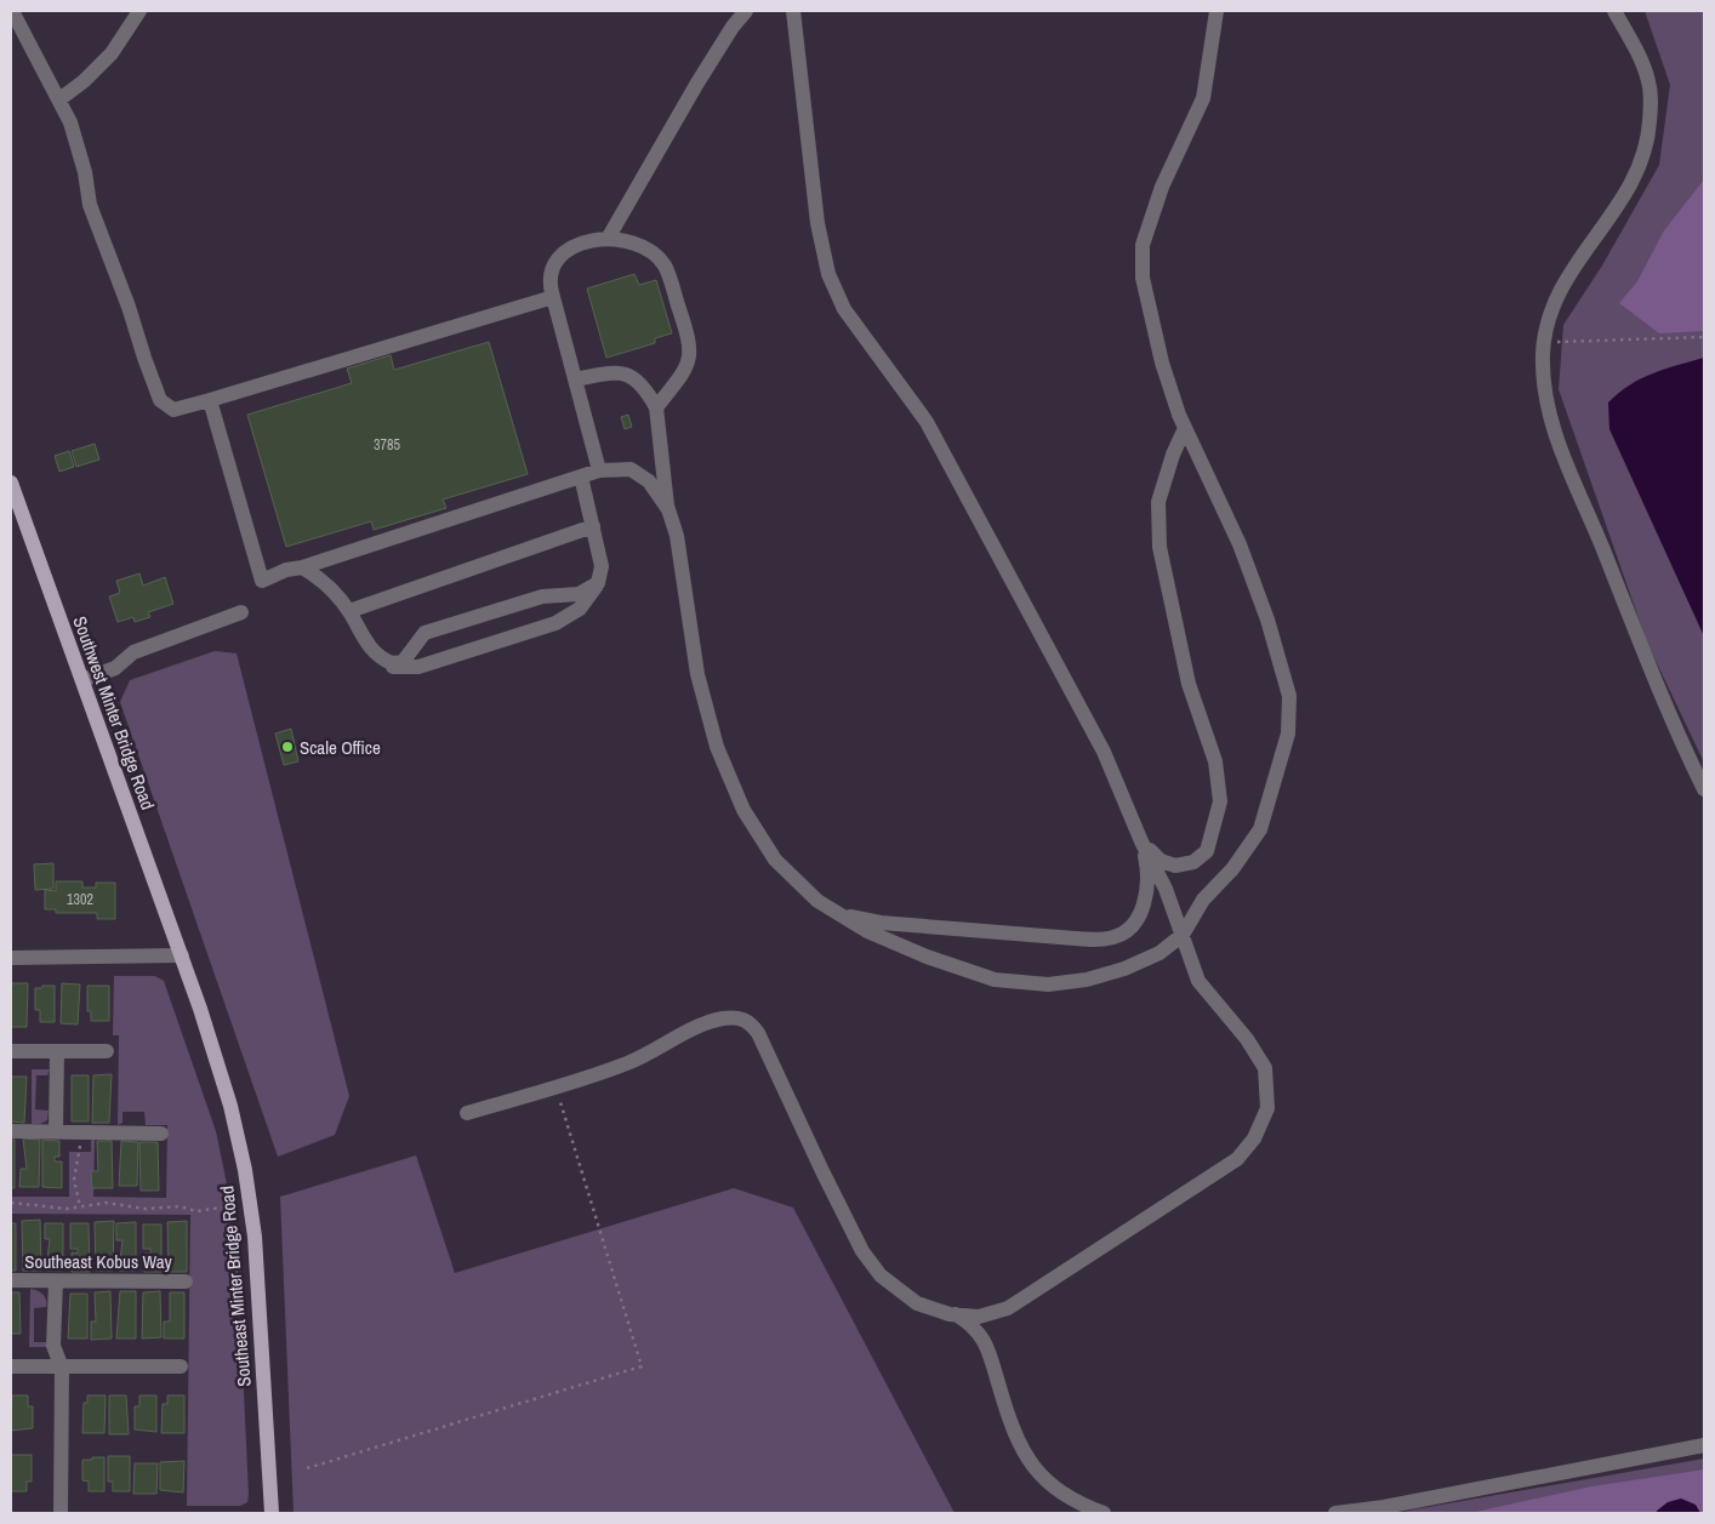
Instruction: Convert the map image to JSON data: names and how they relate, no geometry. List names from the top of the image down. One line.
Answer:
{"streets":{"main road":["Southwest Minter Bridge Road","Southeast Minter Bridge Road"],"street":["Southeast Kobus Way"]},"crossings":[["Southwest Minter Bridge Road","Southeast Minter Bridge Road"]],"places":["Scale Office"],"house_numbers":["3785","1302"]}
